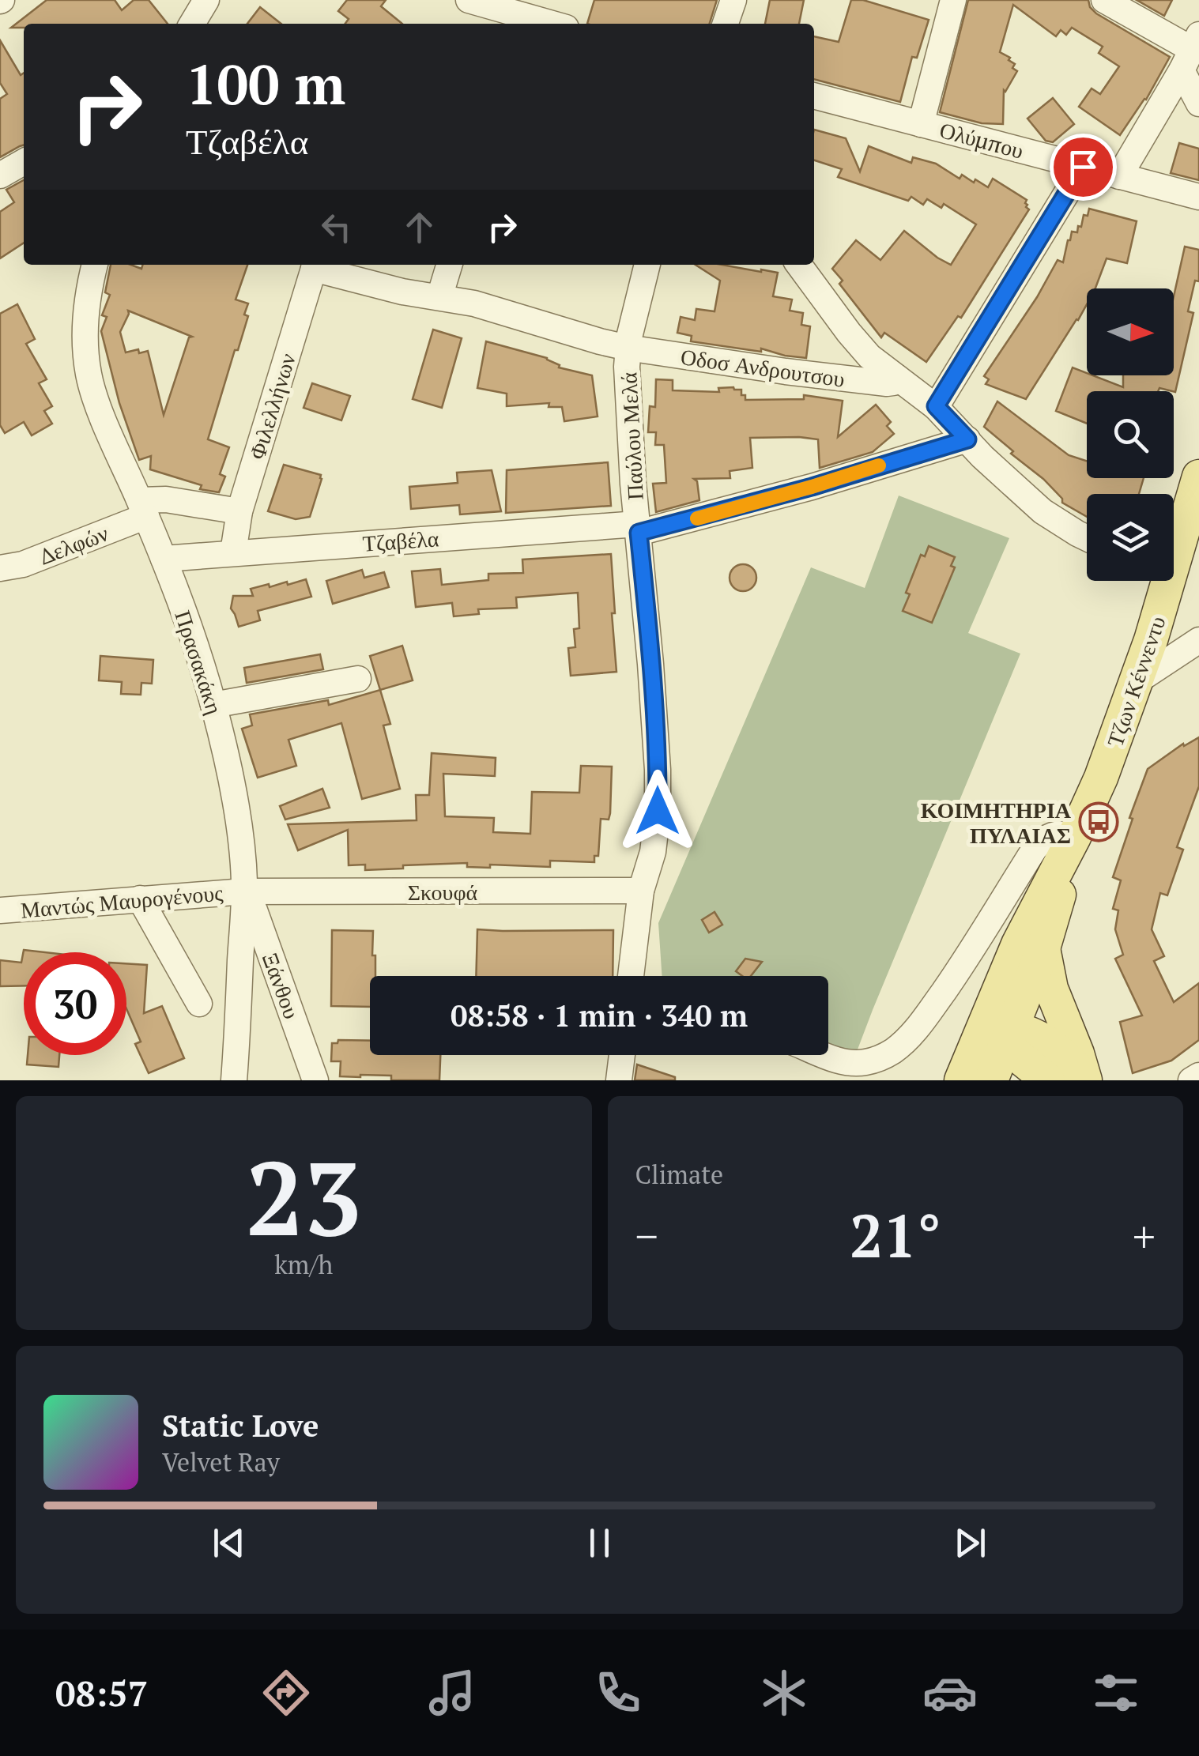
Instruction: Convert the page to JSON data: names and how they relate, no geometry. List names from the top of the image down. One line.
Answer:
{"streets":{"main road":["Τζων Κέννεντυ"],"street":["Ολύμπου","Οδοσ Ανδρουτσου","Φιλελλήνων","Παύλου Μελά","Τζαβέλα","Δελφών","Πρασακάκη","Σκουφά","Μαντώς Μαυρογένους","Ξάνθου"]},"crossings":[["Οδοσ Ανδρουτσου","Φιλελλήνων"],["Οδοσ Ανδρουτσου","Παύλου Μελά"],["Φιλελλήνων","Τζαβέλα"],["Παύλου Μελά","Τζαβέλα"],["Παύλου Μελά","Σκουφά"],["Τζαβέλα","Πρασακάκη"],["Δελφών","Πρασακάκη"],["Πρασακάκη","Σκουφά"],["Πρασακάκη","Μαντώς Μαυρογένους"],["Πρασακάκη","Ξάνθου"],["Σκουφά","Μαντώς Μαυρογένους"],["Σκουφά","Ξάνθου"],["Μαντώς Μαυρογένους","Ξάνθου"]],"places":{"bus stop":["ΚΟΙΜΗΤΗΡΙΑ ΠΥΛΑΙΑΣ"]},"north":"right","page":{"turn":["100 m","Τζαβέλα"],"limit":"30","trip":"08:58 · 1 min · 340 m","tile":[["23","km/h"],"Climate"],"heat":["−","21°","+"],"song":["Static Love","Velvet Ray"],"tabs":"08:57"}}
